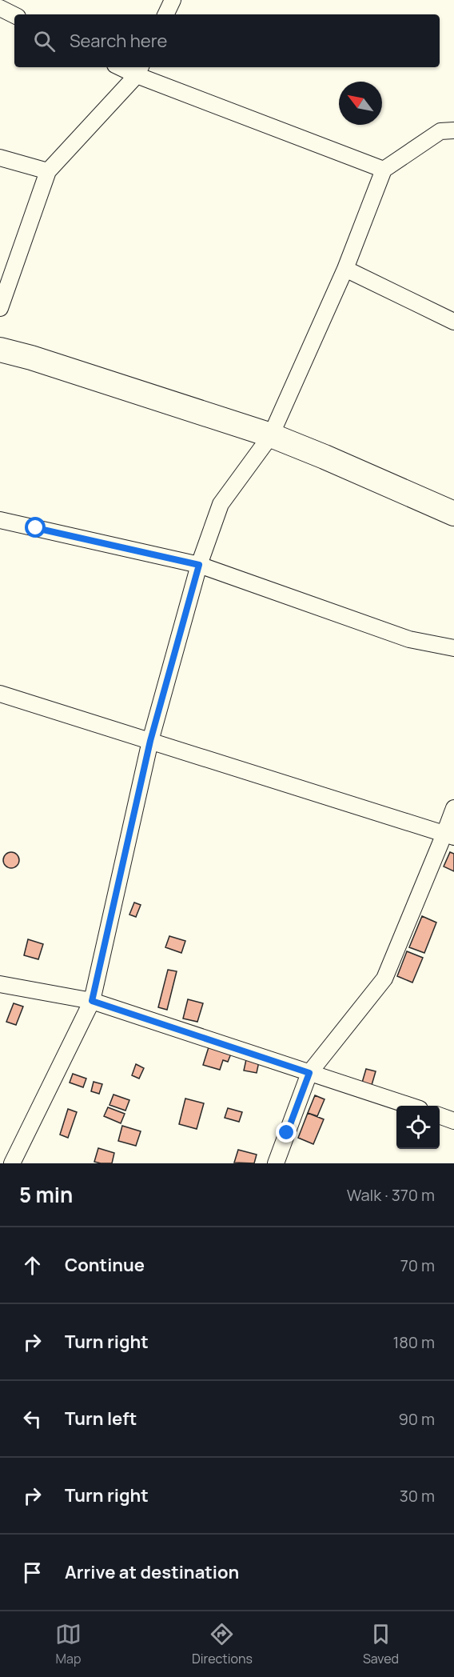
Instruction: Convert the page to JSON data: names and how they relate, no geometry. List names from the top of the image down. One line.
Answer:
{"north":"top left","page":{"search":"Search here","heading":["5 min","Walk · 370 m"],"list":[["Continue","70 m"],["Turn right","180 m"],["Turn left","90 m"],["Turn right","30 m"],"Arrive at destination"],"nav":["Map","Directions","Saved"]}}
